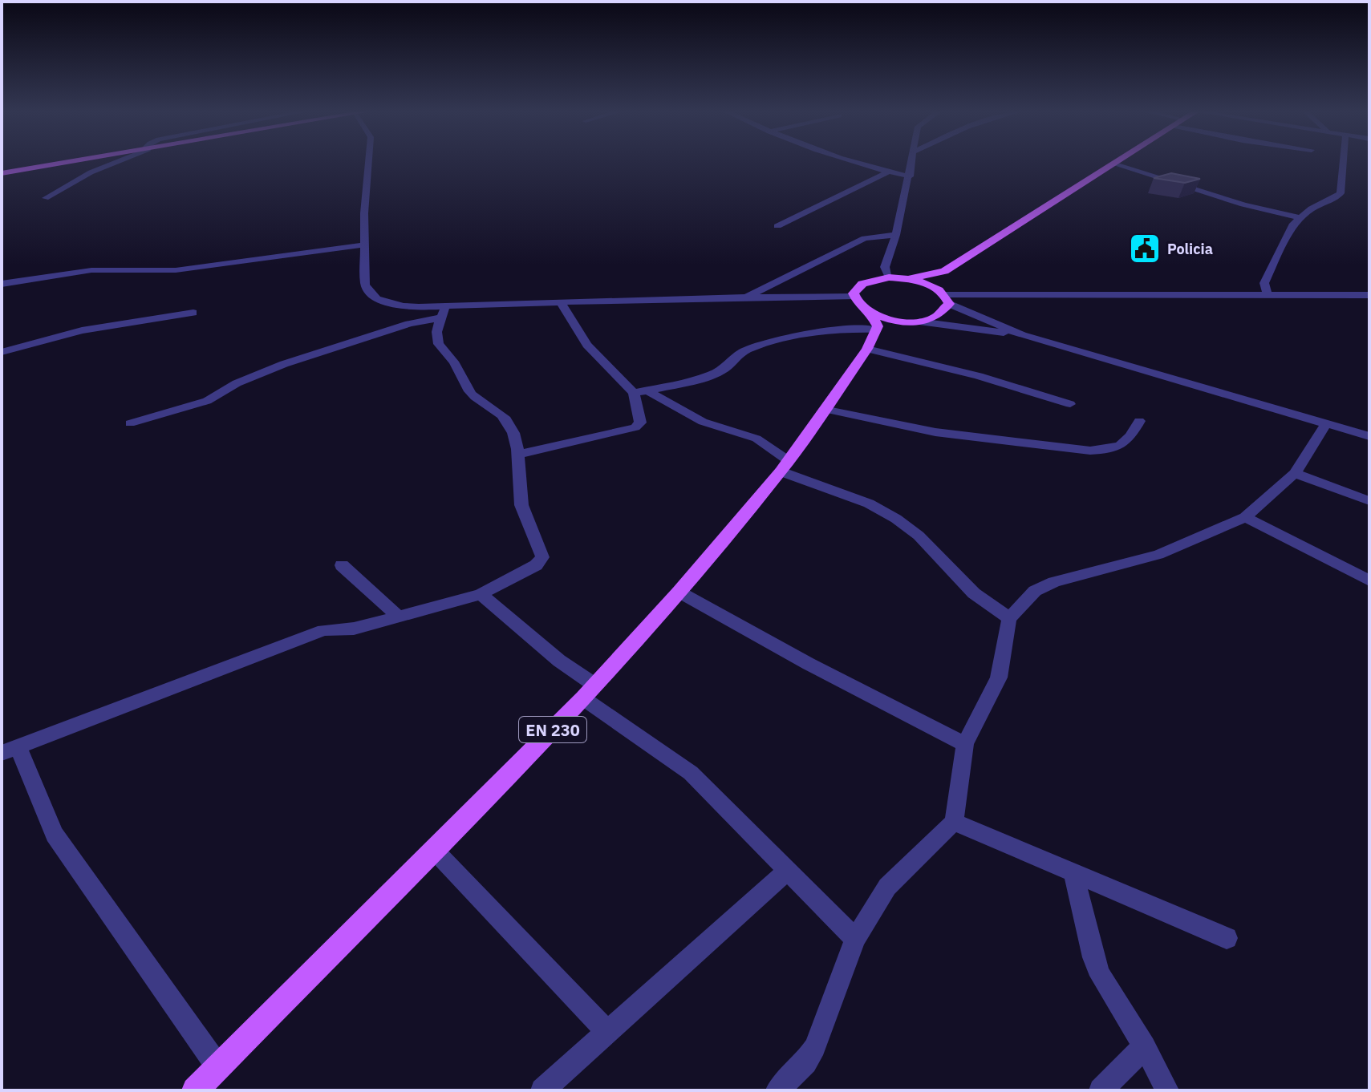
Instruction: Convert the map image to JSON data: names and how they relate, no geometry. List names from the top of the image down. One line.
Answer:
{"streets":{"main road":["EN 230"]},"places":{"public building":["Policia"]}}
